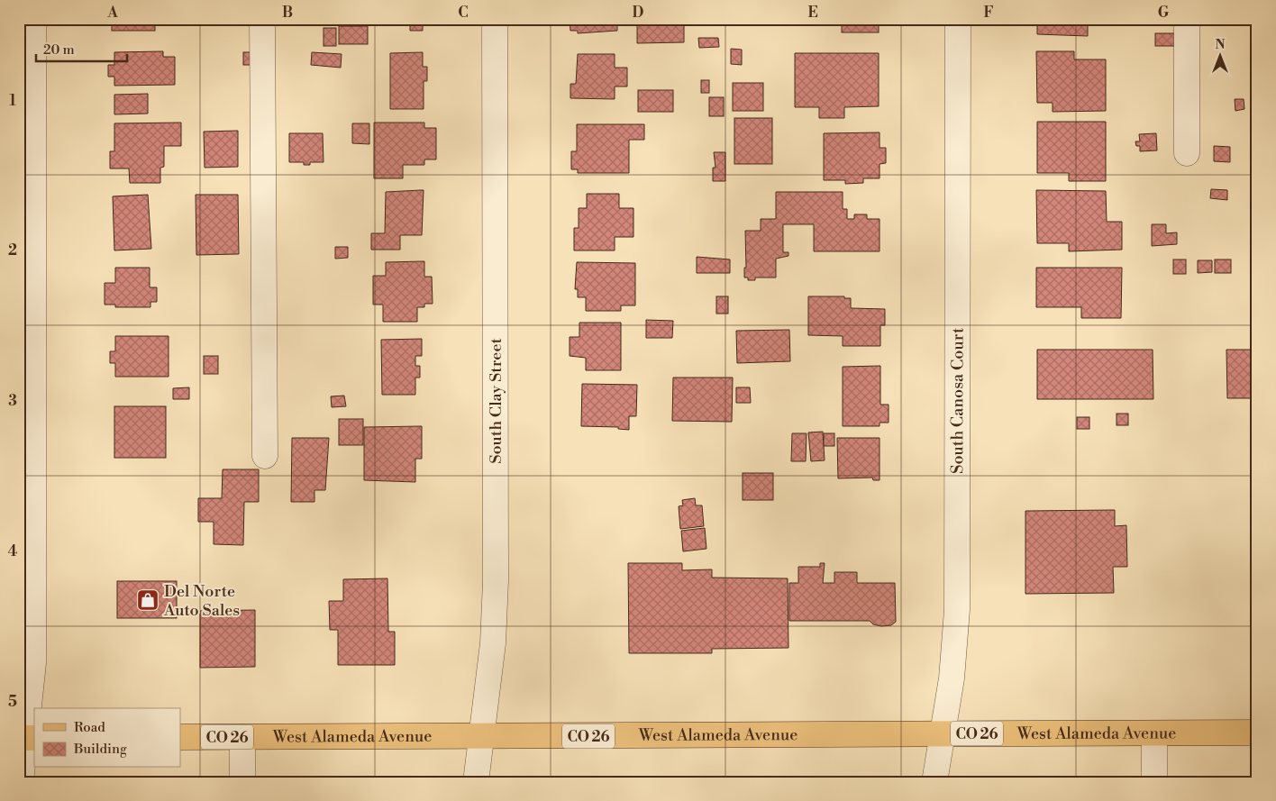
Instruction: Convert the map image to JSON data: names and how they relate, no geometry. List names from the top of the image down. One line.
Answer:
{"streets":{"main road":["CO 26","West Alameda Avenue"],"street":["South Clay Street","South Canosa Court"]},"crossings":[["South Clay Street","West Alameda Avenue"],["South Canosa Court","West Alameda Avenue"]],"places":{"shop":["Del Norte Auto Sales"]},"legend":["Road","Building"],"scale_bar":"20 m","north":"top","grid":{"columns":["A","B","C","D","E","F","G"],"rows":["1","2","3","4","5"]}}
